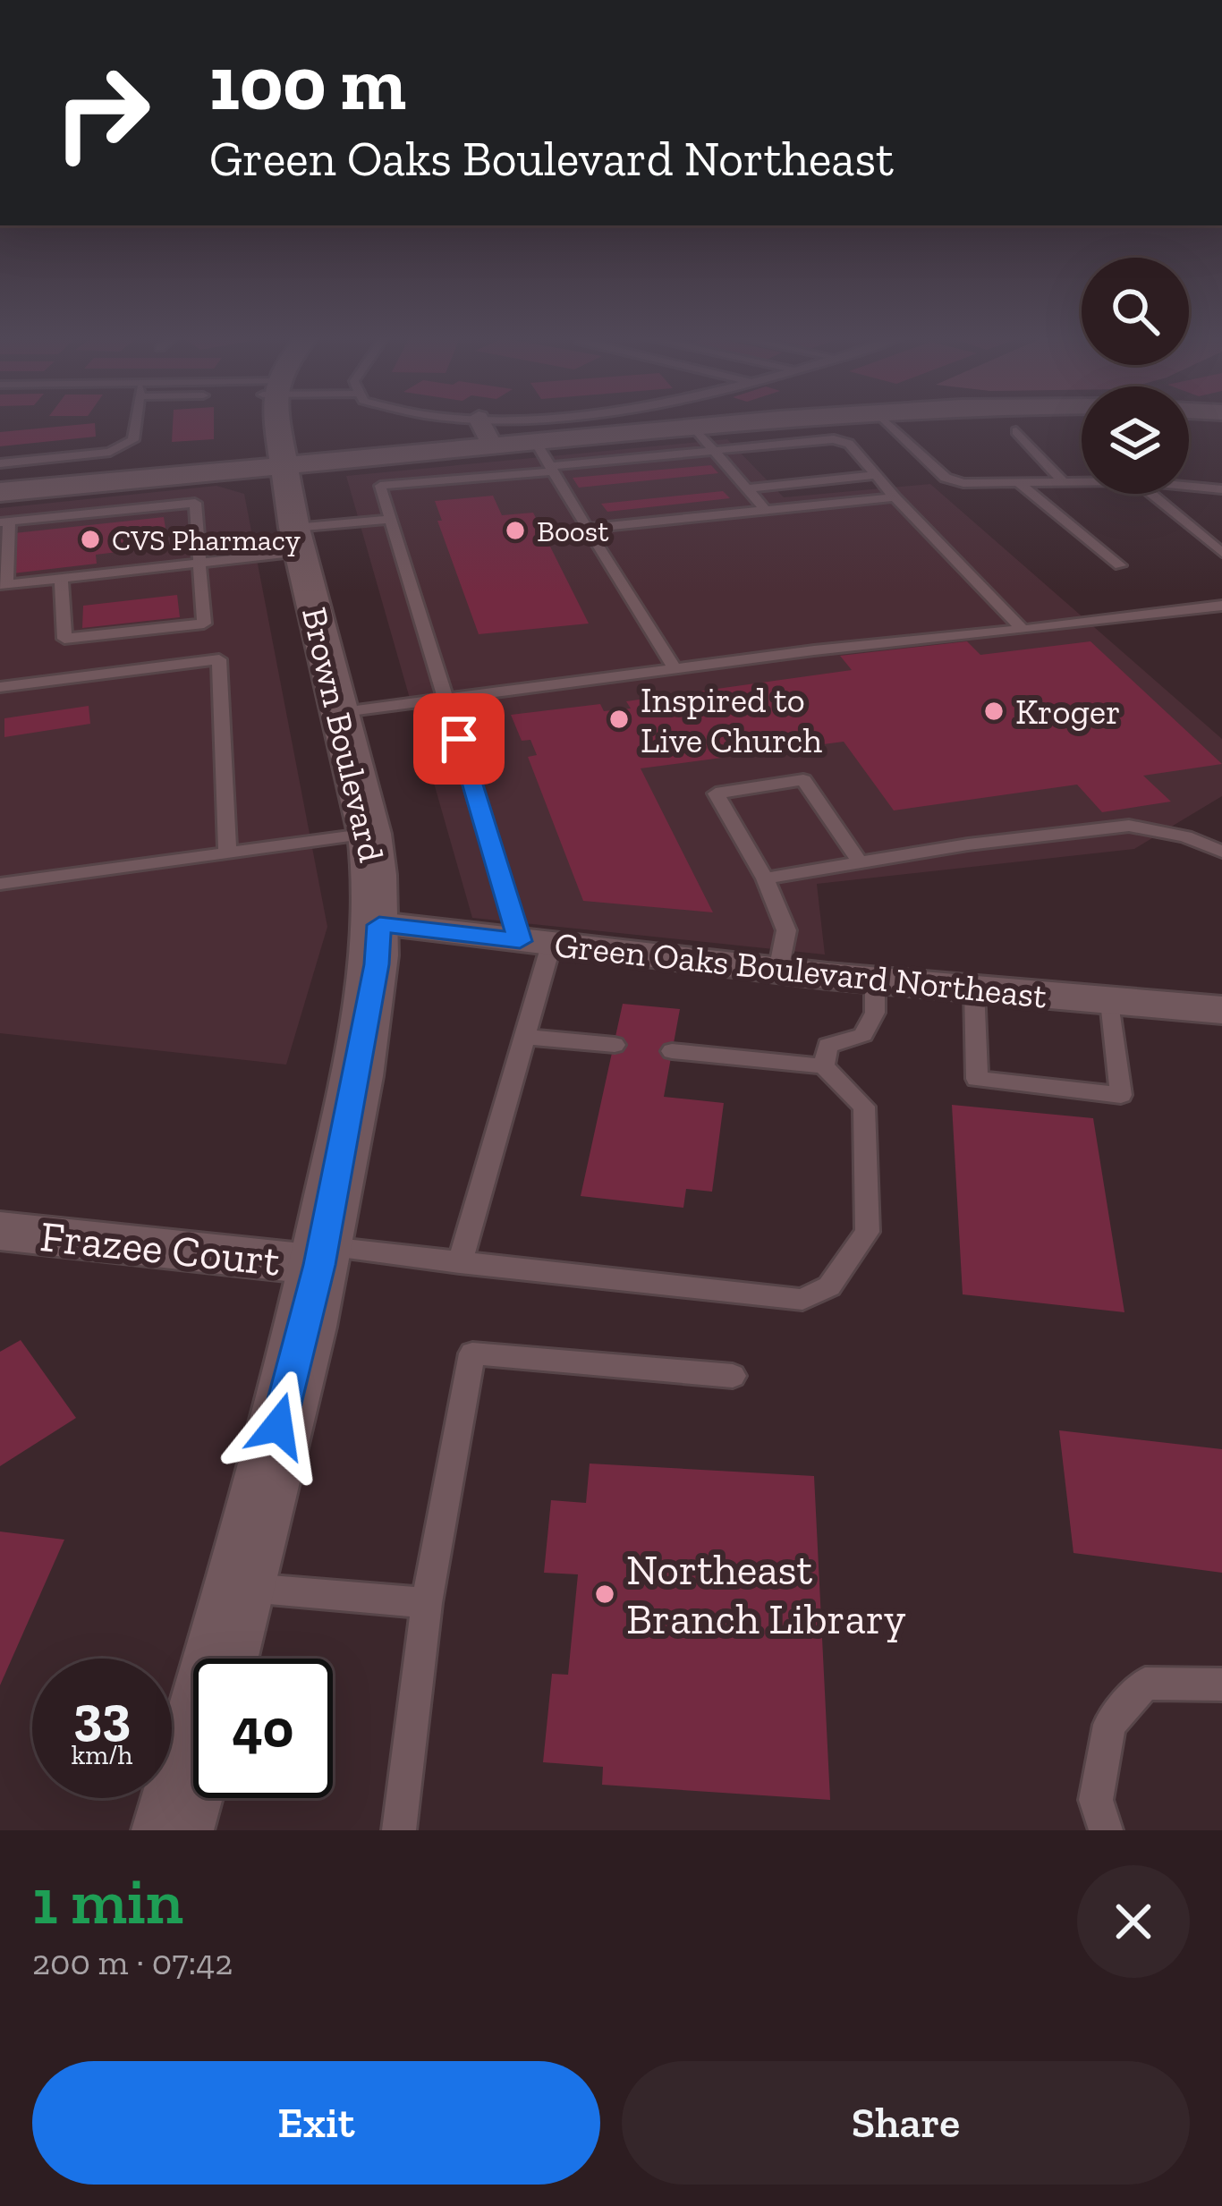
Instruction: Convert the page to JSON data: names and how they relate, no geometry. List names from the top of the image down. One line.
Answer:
{"streets":{"street":["Brown Boulevard","Green Oaks Boulevard Northeast","Frazee Court"]},"crossings":[["Brown Boulevard","Green Oaks Boulevard Northeast"],["Brown Boulevard","Frazee Court"]],"places":["Boost","CVS Pharmacy","Kroger","Inspired to Live Church","Northeast Branch Library"],"page":{"turn":["100 m","Green Oaks Boulevard Northeast"],"speed":"33 km/h","limit":"40","heading":["1 min","200 m · 07:42"],"buttons":["Exit","Share"]}}
